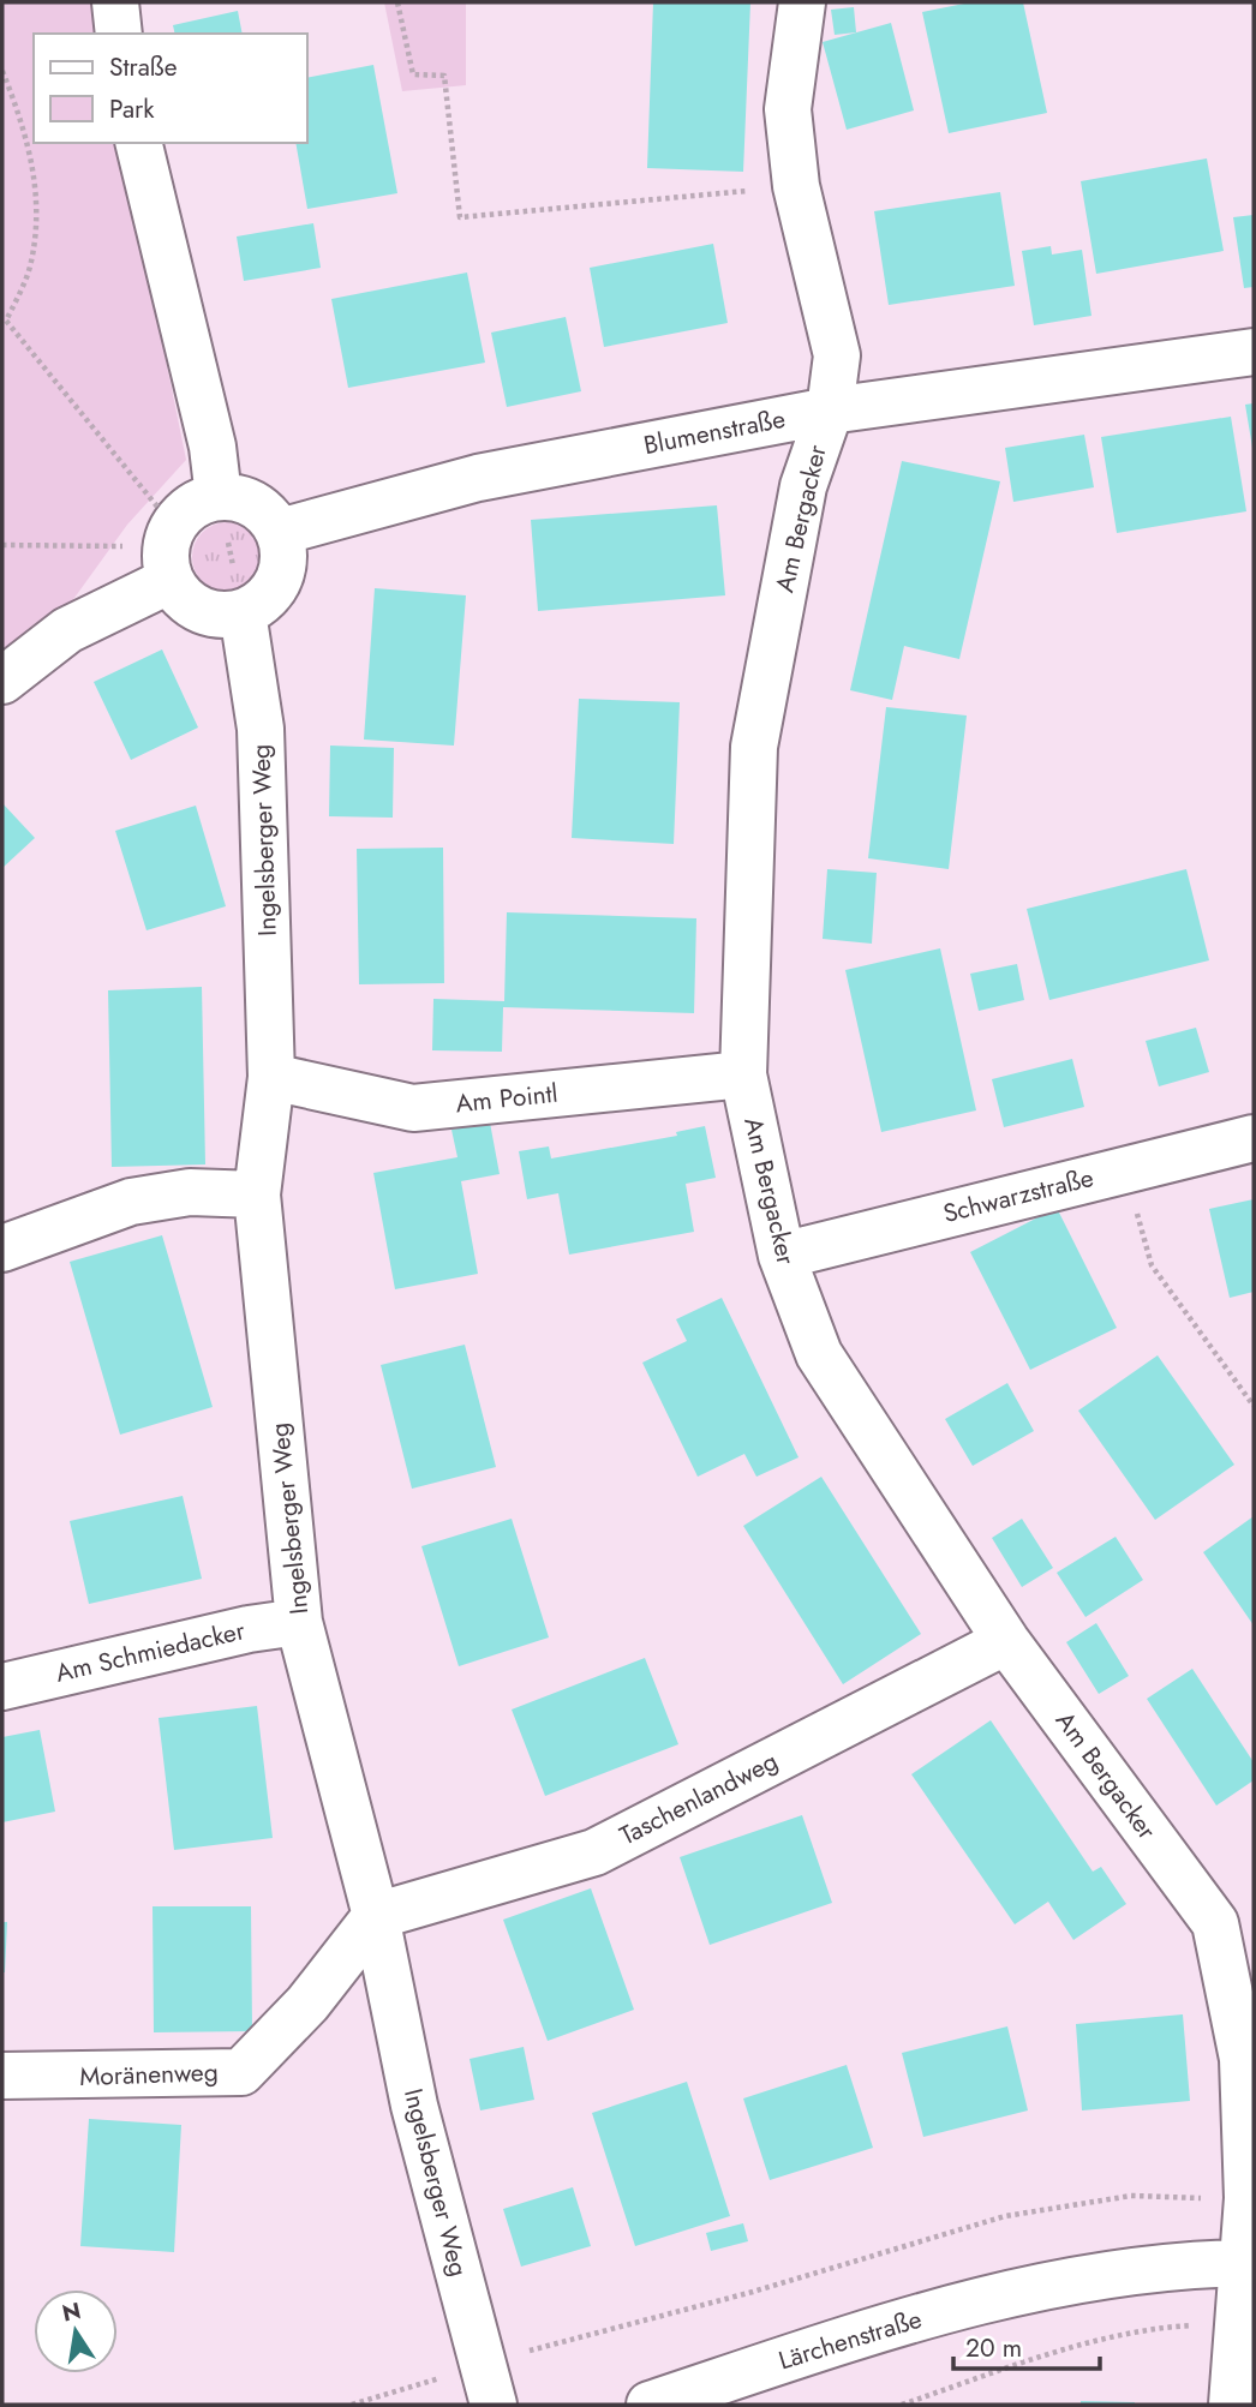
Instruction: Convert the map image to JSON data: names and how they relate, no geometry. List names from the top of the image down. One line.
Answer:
{"streets":{"street":["Blumenstraße","Am Bergacker","Ingelsberger Weg","Am Pointl","Schwarzstraße","Am Schmiedacker","Taschenlandweg","Moränenweg","Lärchenstraße"]},"crossings":[["Blumenstraße","Am Bergacker"],["Am Bergacker","Am Pointl"],["Am Bergacker","Schwarzstraße"],["Am Bergacker","Taschenlandweg"],["Am Bergacker","Lärchenstraße"],["Ingelsberger Weg","Am Pointl"],["Ingelsberger Weg","Am Schmiedacker"],["Ingelsberger Weg","Taschenlandweg"],["Ingelsberger Weg","Moränenweg"],["Taschenlandweg","Moränenweg"]],"legend":["Straße","Park"],"scale_bar":"20 m","north":"top"}
